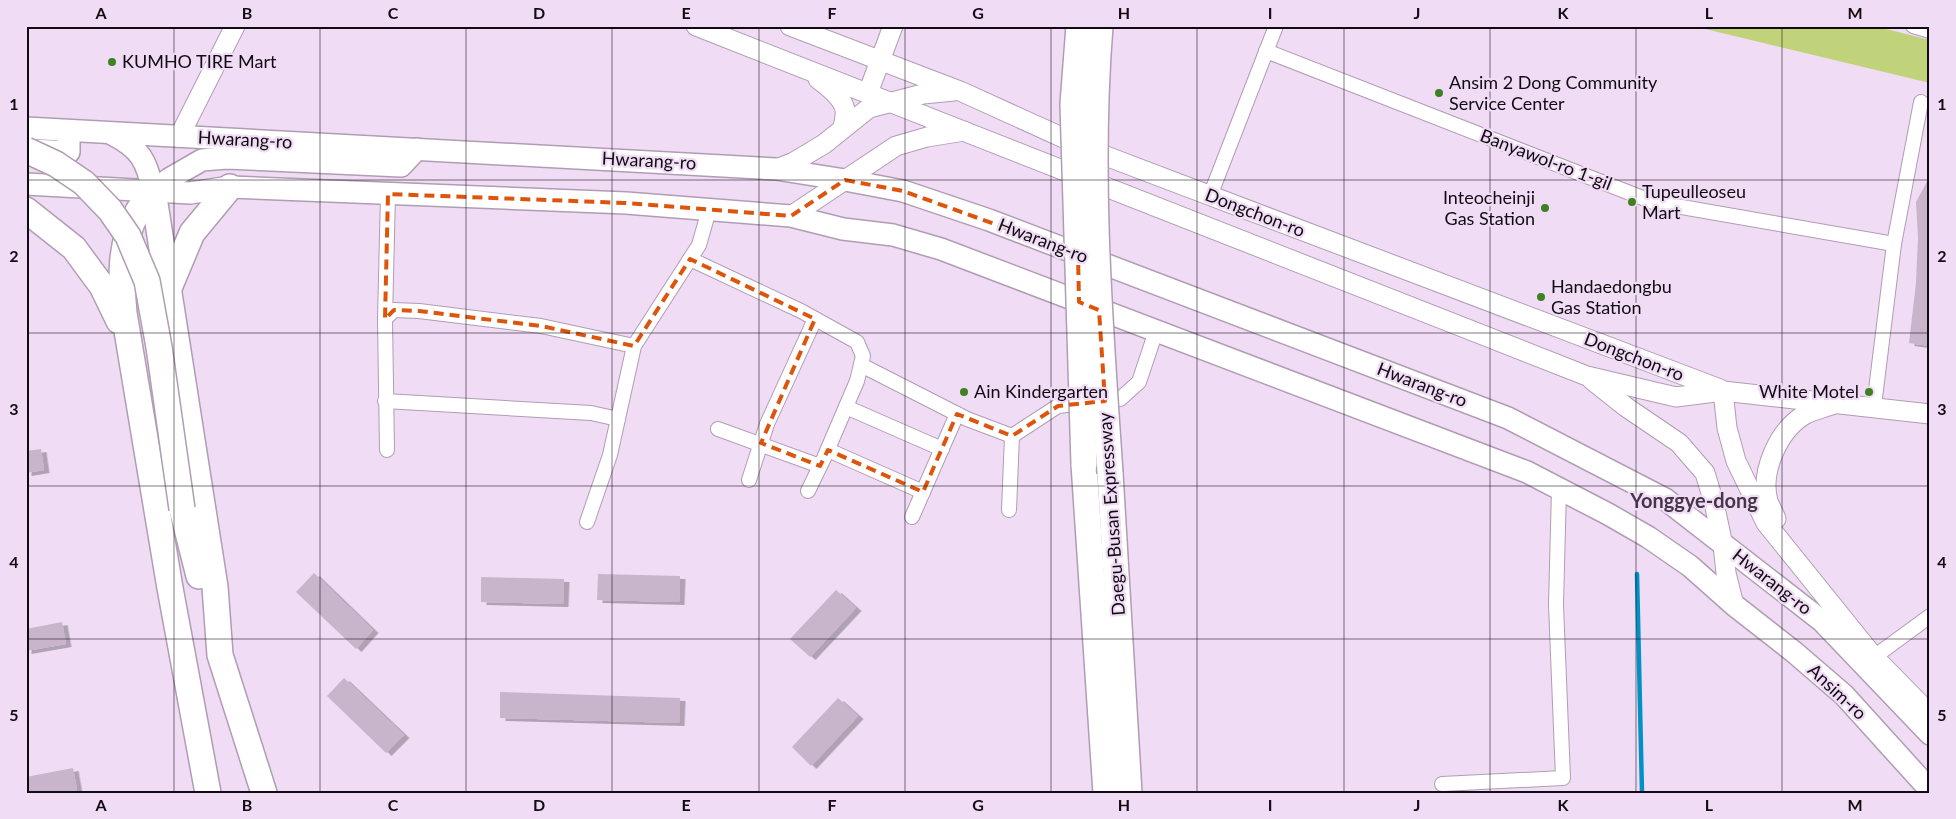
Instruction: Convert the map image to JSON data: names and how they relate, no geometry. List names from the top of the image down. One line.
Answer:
{"streets":{"highway":["Daegu-Busan Expressway"],"main road":["Hwarang-ro","Dongchon-ro","Ansim-ro"],"street":["Banyawol-ro 1-gil"]},"districts":["Yonggye-dong"],"places":["KUMHO TIRE Mart","Ansim 2 Dong Community Service Center","Tupeulleoseu Mart","Inteocheinji Gas Station","Handaedongbu Gas Station","Ain Kindergarten","White Motel"],"grid":{"columns":["A","B","C","D","E","F","G","H","I","J","K","L","M"],"rows":["1","2","3","4","5"]}}
